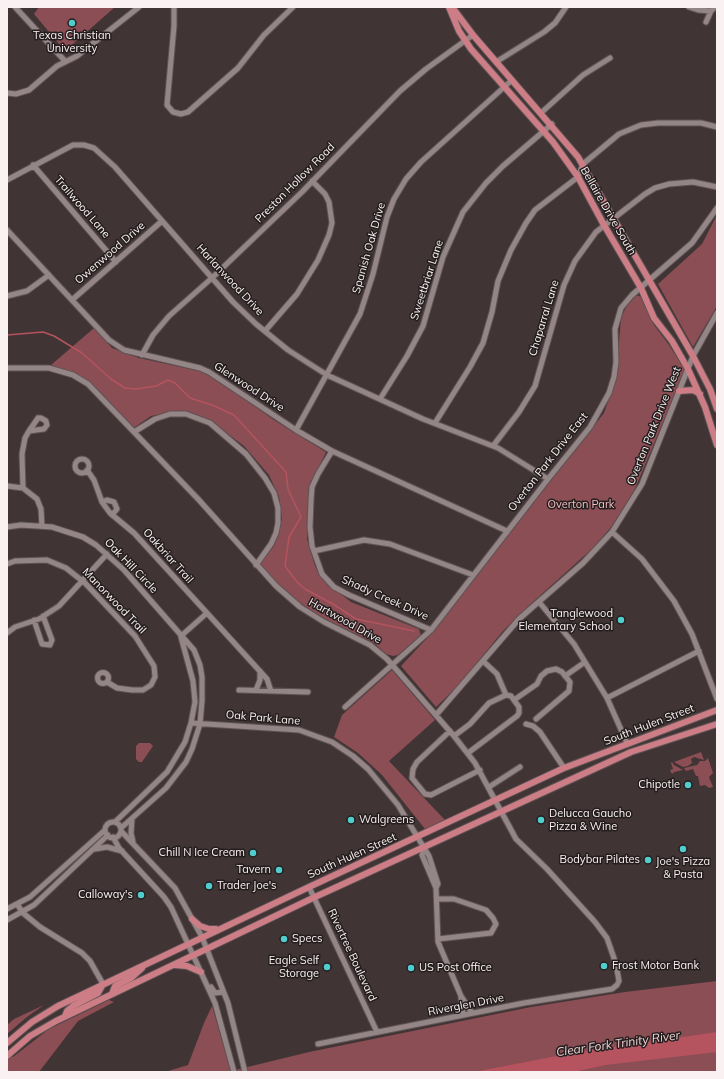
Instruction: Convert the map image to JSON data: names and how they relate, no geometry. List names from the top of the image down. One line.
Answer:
{"streets":{"main road":["Bellaire Drive South","South Hulen Street"],"street":["Preston Hollow Road","Trailwood Lane","Spanish Oak Drive","Owenwood Drive","Harlanwood Drive","Sweetbriar Lane","Chaparral Lane","Glenwood Drive","Overton Park Drive West","Overton Park Drive East","Oakbriar Trail","Oak Hill Circle","Shady Creek Drive","Manorwood Trail","Hartwood Drive","Oak Park Lane","Rivertree Boulevard","Riverglen Drive"]},"crossings":[["Preston Hollow Road","Bellaire Drive South"],["Preston Hollow Road","Harlanwood Drive"],["Preston Hollow Road","Glenwood Drive"],["Trailwood Lane","Owenwood Drive"],["Trailwood Lane","Harlanwood Drive"],["Bellaire Drive South","Spanish Oak Drive"],["Bellaire Drive South","Sweetbriar Lane"],["Bellaire Drive South","Chaparral Lane"],["Bellaire Drive South","Overton Park Drive West"],["Bellaire Drive South","Overton Park Drive East"],["Spanish Oak Drive","Harlanwood Drive"],["Spanish Oak Drive","Glenwood Drive"],["Owenwood Drive","Harlanwood Drive"],["Owenwood Drive","Glenwood Drive"],["Harlanwood Drive","Sweetbriar Lane"],["Harlanwood Drive","Chaparral Lane"],["Harlanwood Drive","Overton Park Drive East"],["Glenwood Drive","Overton Park Drive East"],["Glenwood Drive","Shady Creek Drive"],["Overton Park Drive West","Hartwood Drive"],["Overton Park Drive East","Shady Creek Drive"],["Overton Park Drive East","Hartwood Drive"],["Oak Hill Circle","Oak Park Lane"],["Hartwood Drive","South Hulen Street"],["Hartwood Drive","Riverglen Drive"],["Oak Park Lane","South Hulen Street"],["Oak Park Lane","Riverglen Drive"],["South Hulen Street","Rivertree Boulevard"],["Rivertree Boulevard","Riverglen Drive"]],"water":["Clear Fork Trinity River"],"parks":["Overton Park"],"places":["Texas Christian University","Tanglewood Elementary School","Chipotle","Walgreens","Delucca Gaucho Pizza & Wine","Joe's Pizza & Pasta","Chill N Ice Cream","Bodybar Pilates","Tavern","Trader Joe's","Calloway's","Specs","Frost Motor Bank","Eagle Self Storage","US Post Office"]}
